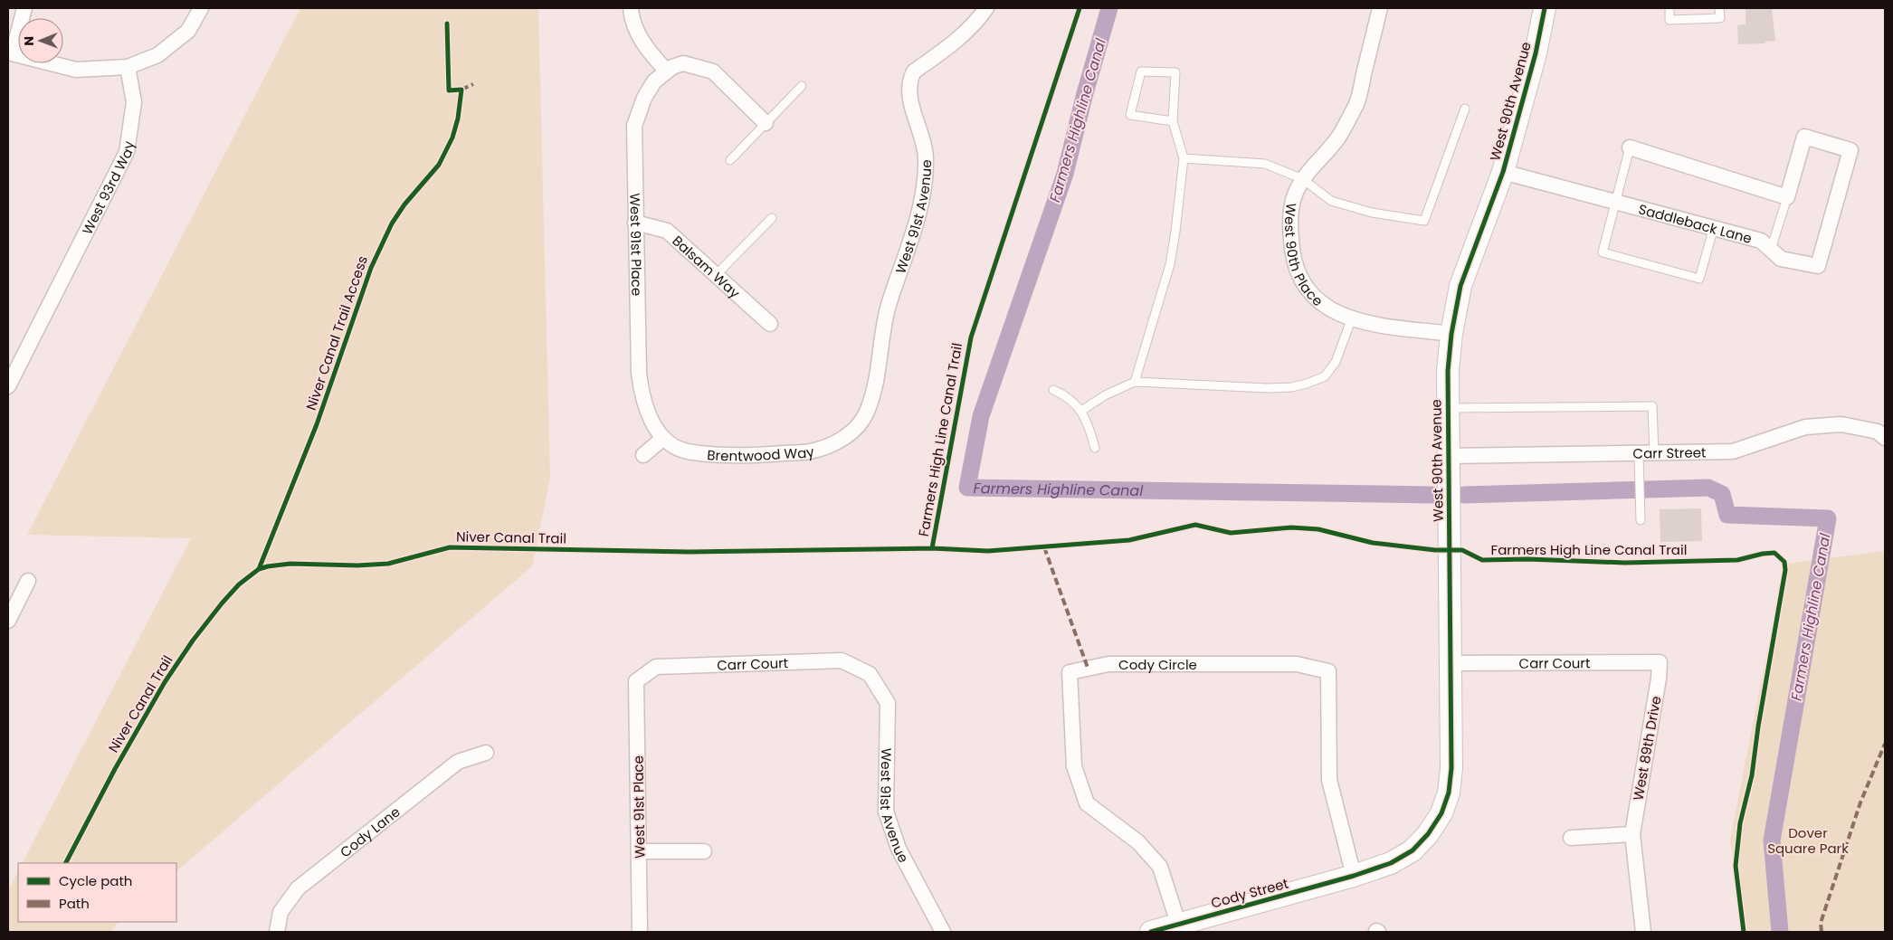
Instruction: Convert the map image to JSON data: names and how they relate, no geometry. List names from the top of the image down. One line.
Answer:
{"streets":{"street":["West 90th Avenue","West 93rd Way","West 91st Avenue","Saddleback Lane","West 91st Place","West 90th Place","Balsam Way","Brentwood Way","Carr Street","Carr Court","Cody Circle","West 89th Drive","Cody Lane","Cody Street"],"cycle path":["Niver Canal Trail Access","Farmers High Line Canal Trail","Niver Canal Trail"]},"crossings":[["West 90th Avenue","Saddleback Lane"],["West 90th Avenue","West 90th Place"],["West 90th Avenue","Carr Street"],["West 90th Avenue","Carr Court"],["West 90th Avenue","Cody Circle"],["West 90th Avenue","Cody Street"],["West 91st Avenue","Brentwood Way"],["West 91st Avenue","Carr Court"],["West 91st Place","Balsam Way"],["West 91st Place","Brentwood Way"],["West 91st Place","Carr Court"],["Carr Court","West 89th Drive"],["Cody Circle","Cody Street"]],"water":["Farmers Highline Canal"],"parks":["Dover Square Park"],"legend":["Cycle path","Path"],"north":"left"}
